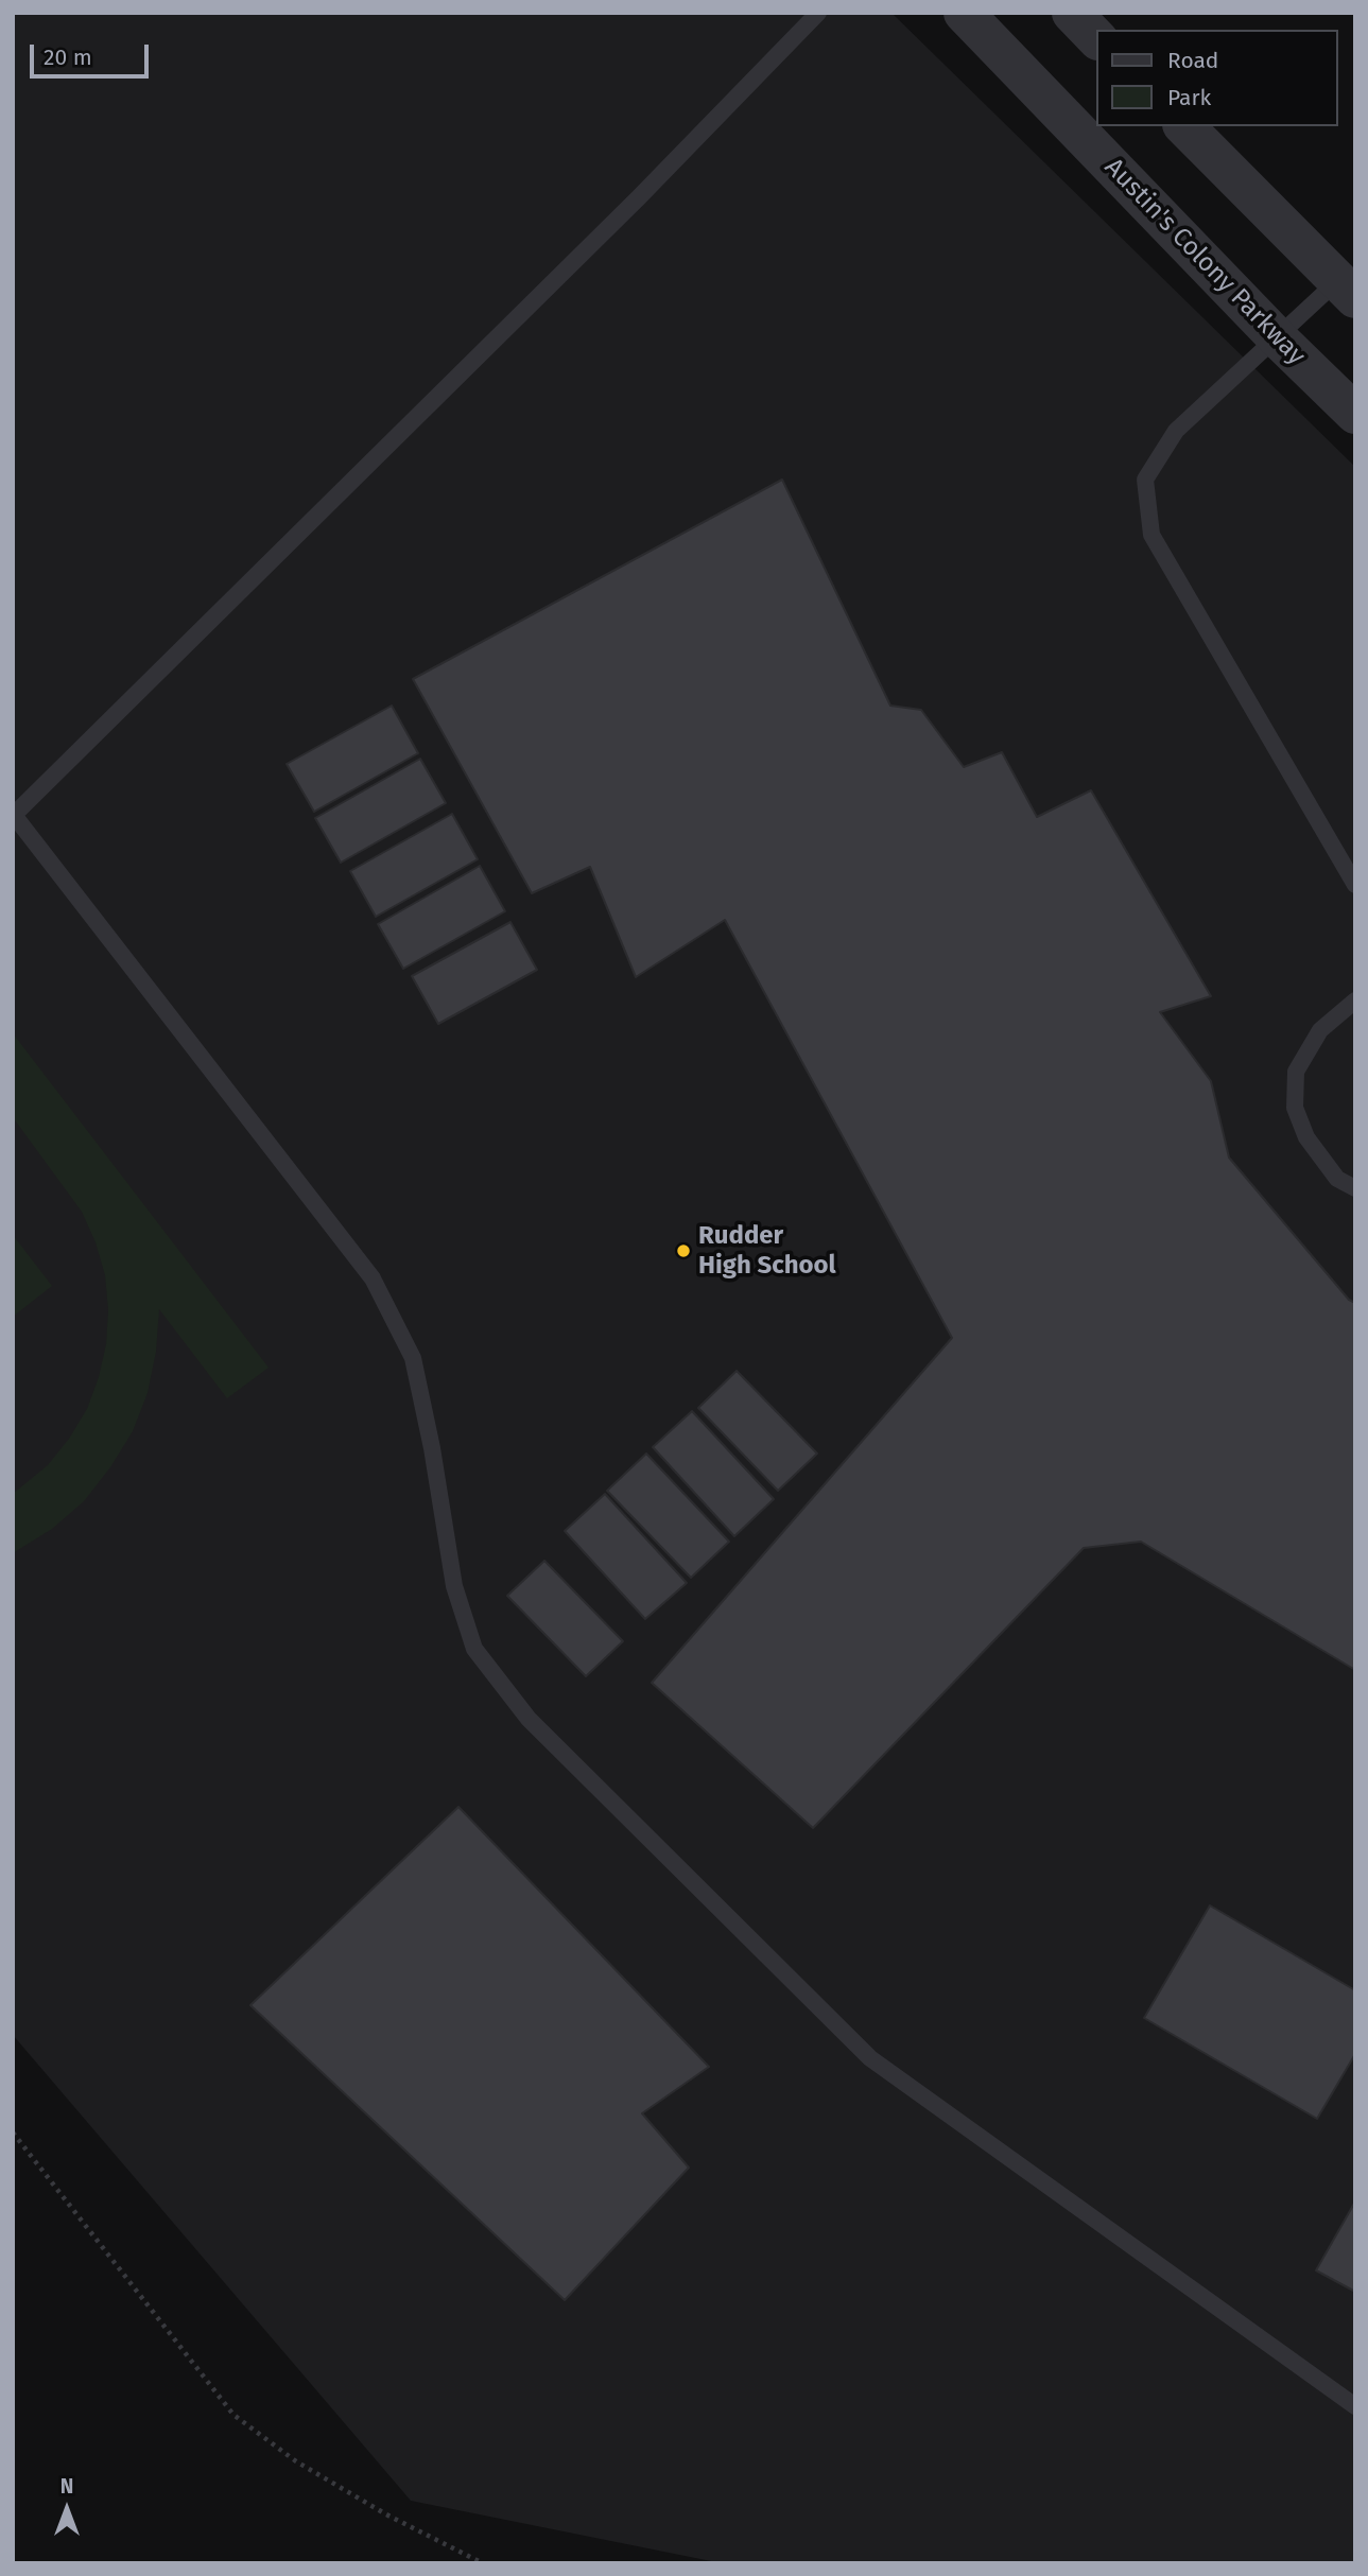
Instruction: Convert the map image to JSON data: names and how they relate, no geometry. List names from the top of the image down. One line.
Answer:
{"streets":{"street":["Austin's Colony Parkway"]},"places":["Rudder High School"],"legend":["Road","Park"],"scale_bar":"20 m","north":"top"}
